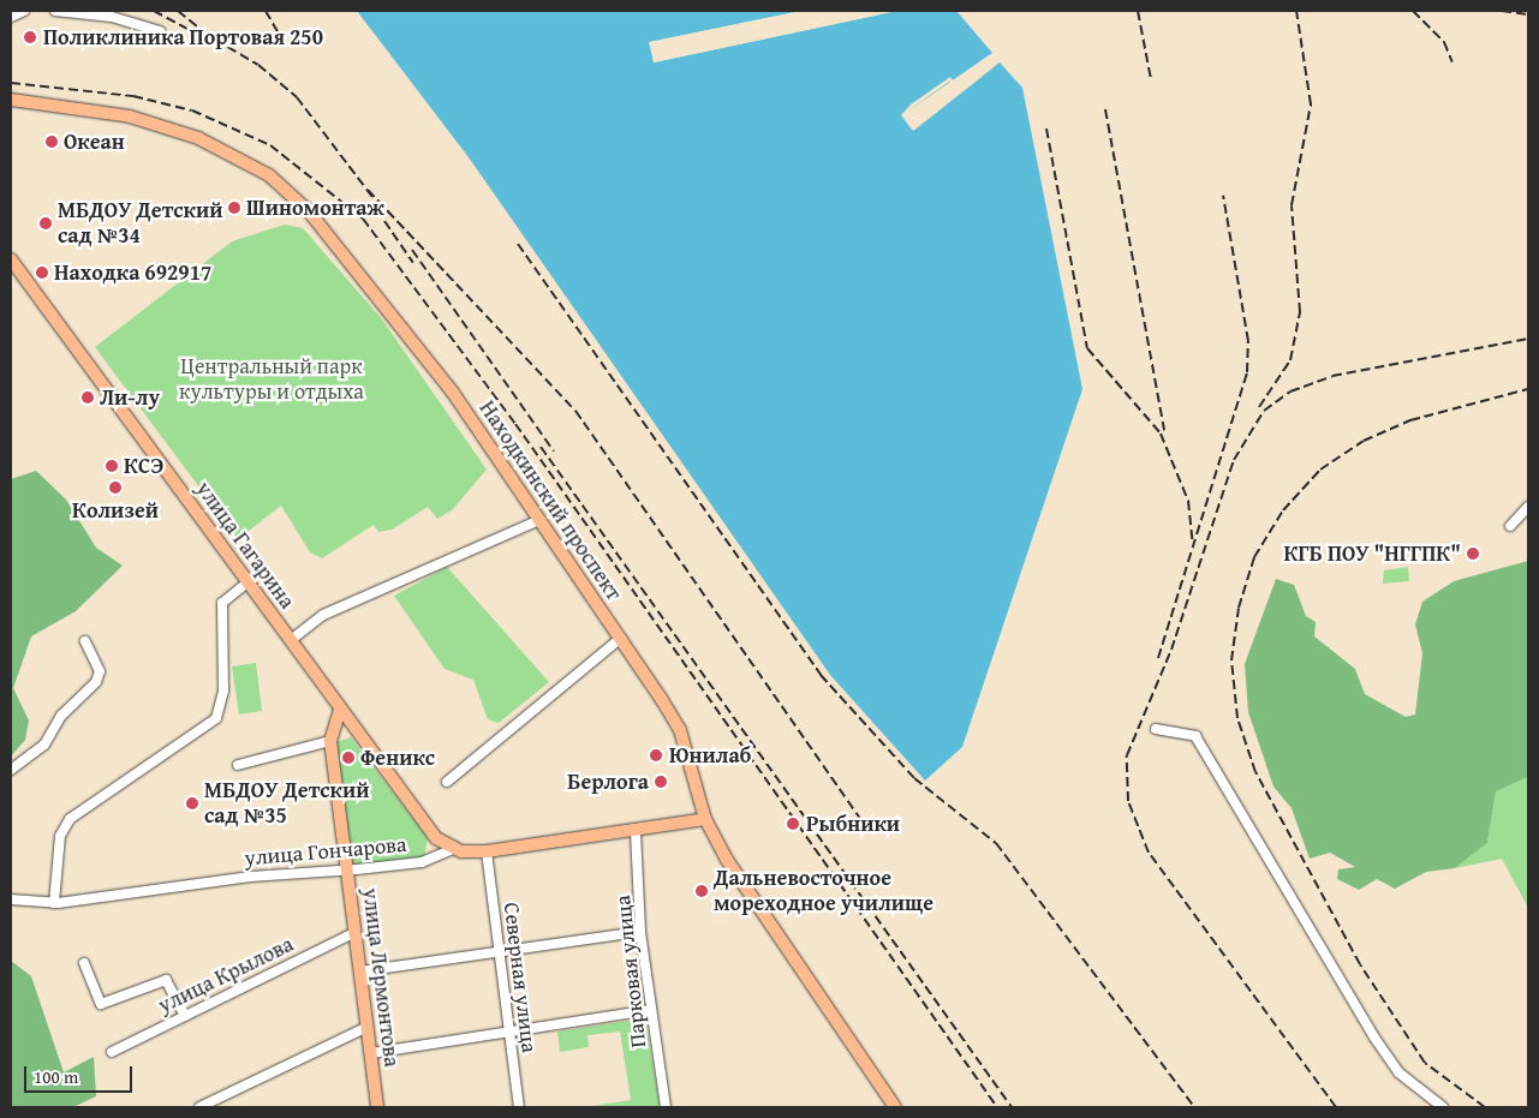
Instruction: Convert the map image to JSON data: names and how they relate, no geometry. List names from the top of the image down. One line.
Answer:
{"streets":{"main road":["Находкинский проспект","улица Гагарина","улица Гончарова","улица Лермонтова"],"street":["Парковая улица","улица Крылова","Северная улица"]},"crossings":[["Находкинский проспект","улица Гончарова"],["улица Гагарина","улица Гончарова"],["улица Гагарина","улица Лермонтова"],["улица Гончарова","Парковая улица"],["улица Гончарова","улица Лермонтова"],["улица Гончарова","Северная улица"],["улица Крылова","улица Лермонтова"]],"parks":["Центральный парк культуры и отдыха"],"places":["Поликлиника Портовая 250","Океан","Шиномонтаж","МБДОУ Детский сад №34","Находка 692917","Ли-лу","КСЭ","Колизей","КГБ ПОУ \"НГГПК\"","Юнилаб","Феникс","Берлога","МБДОУ Детский сад №35","Рыбники","Дальневосточное мореходное училище"],"scale_bar":"100 m"}
